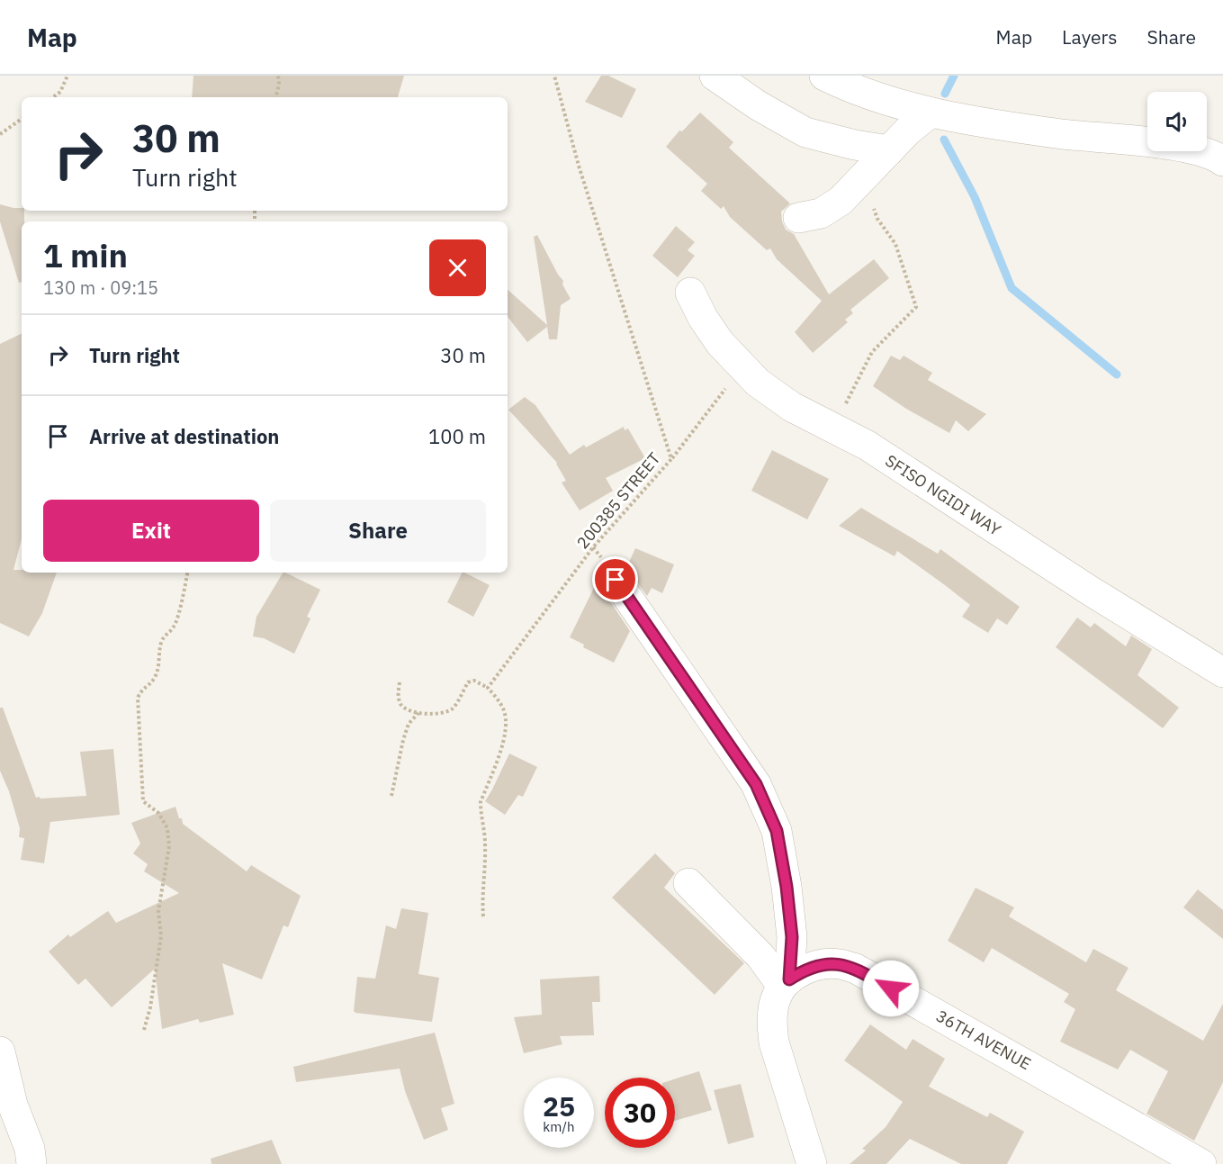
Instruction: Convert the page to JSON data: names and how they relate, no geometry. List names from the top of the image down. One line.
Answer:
{"streets":{"street":["SFISO NGIDI WAY","36TH AVENUE"],"path":["200385 STREET"]},"page":{"header":"Map","nav":["Map","Layers","Share"],"turn":["30 m","Turn right"],"heading":["1 min","130 m · 09:15"],"list":[{"name":"Turn right","value":"30 m"},{"name":"Arrive at destination","value":"100 m"}],"buttons":["Exit","Share"],"speed":"25 km/h","limit":"30"}}
